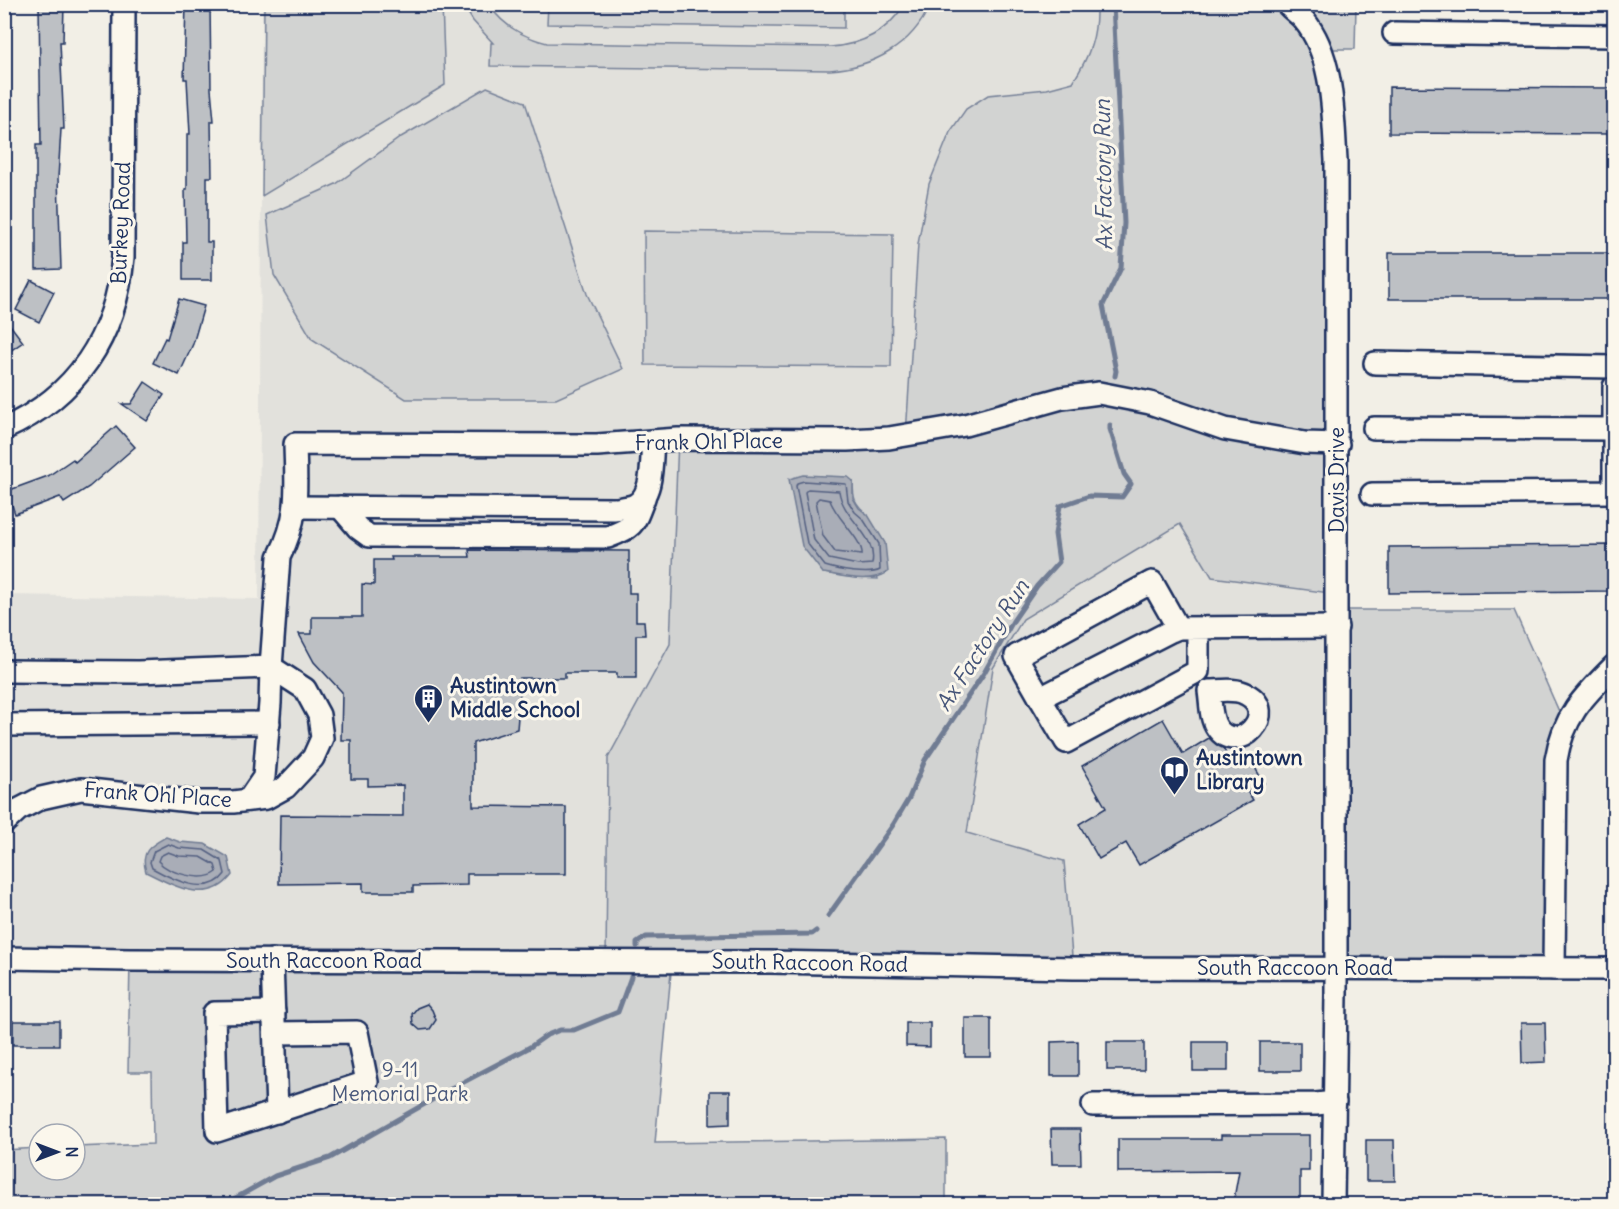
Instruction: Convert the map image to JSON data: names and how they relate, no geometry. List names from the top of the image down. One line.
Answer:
{"streets":{"street":["Burkey Road","Frank Ohl Place","Davis Drive","South Raccoon Road"]},"crossings":[["Frank Ohl Place","Davis Drive"],["Davis Drive","South Raccoon Road"]],"water":["Ax Factory Run"],"parks":["9-11 Memorial Park"],"places":{"building":["Austintown Middle School"],"library":["Austintown Library"]},"north":"right"}
